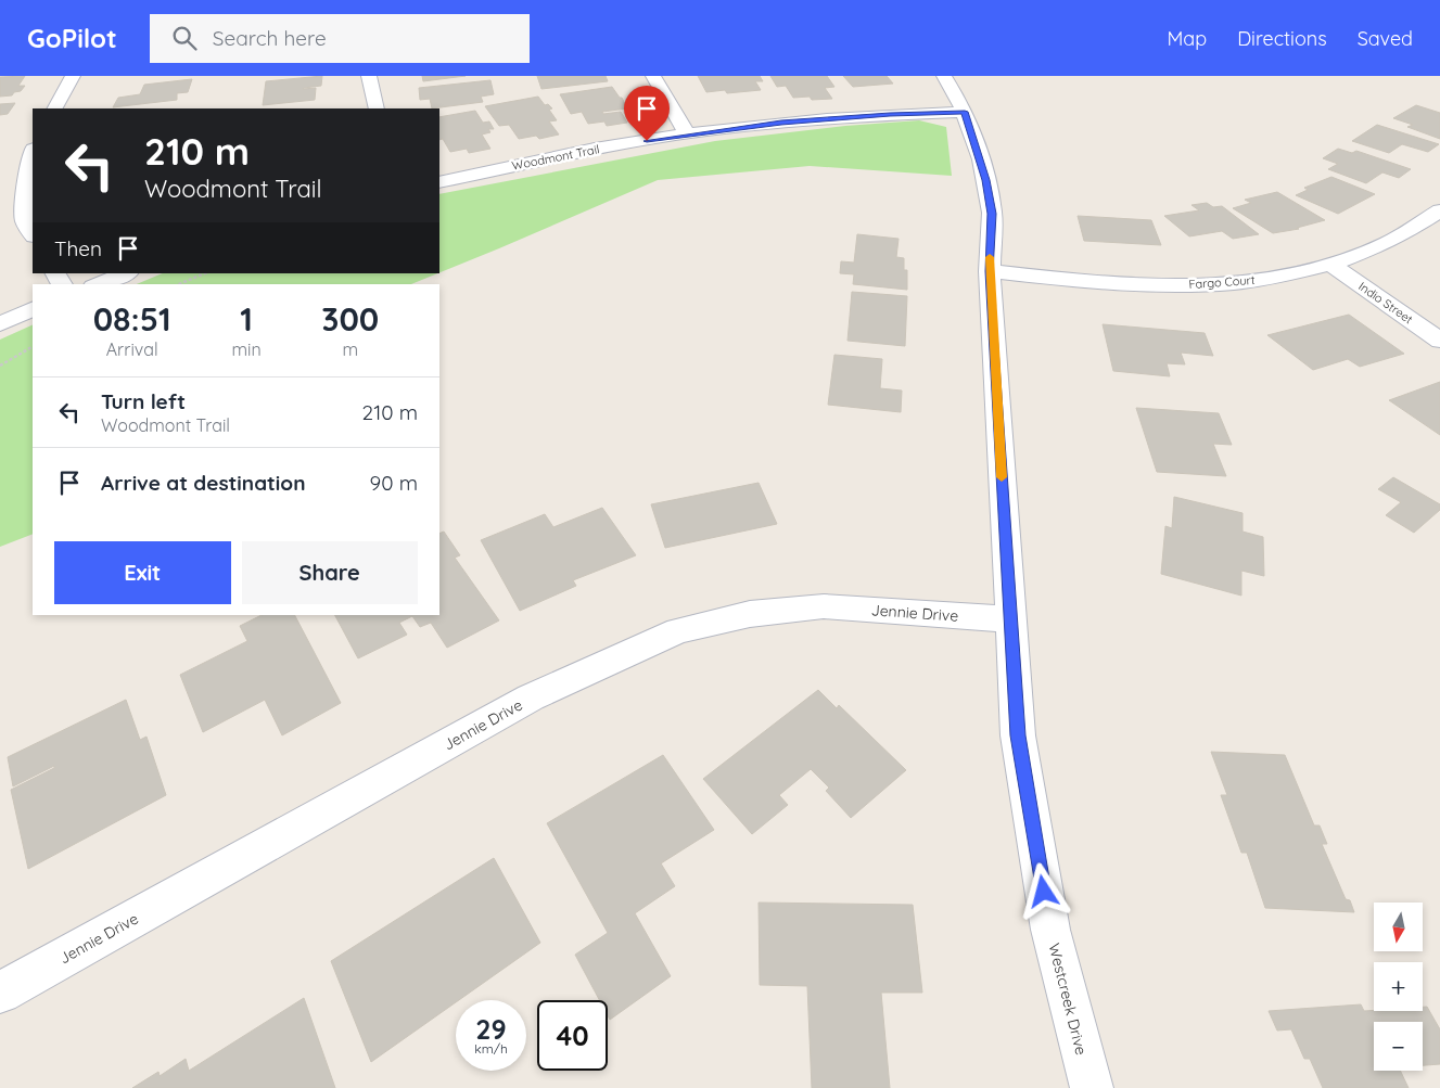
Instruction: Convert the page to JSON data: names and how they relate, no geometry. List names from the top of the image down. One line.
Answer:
{"streets":{"street":["Woodmont Trail","Fargo Court","Indio Street","Jennie Drive","Westcreek Drive"]},"crossings":[["Woodmont Trail","Westcreek Drive"],["Fargo Court","Indio Street"],["Fargo Court","Westcreek Drive"],["Jennie Drive","Westcreek Drive"]],"north":"bottom","page":{"header":"GoPilot","search":"Search here","nav":["Map","Directions","Saved"],"turn":["210 m","Woodmont Trail"],"then":"Then","eta":["08:51","Arrival","1","min","300","m"],"list":[{"name":"Turn left","note":"Woodmont Trail","value":"210 m"},{"name":"Arrive at destination","value":"90 m"}],"buttons":["Exit","Share"],"map_buttons":["+","−"],"speed":"29 km/h","limit":"40"}}
